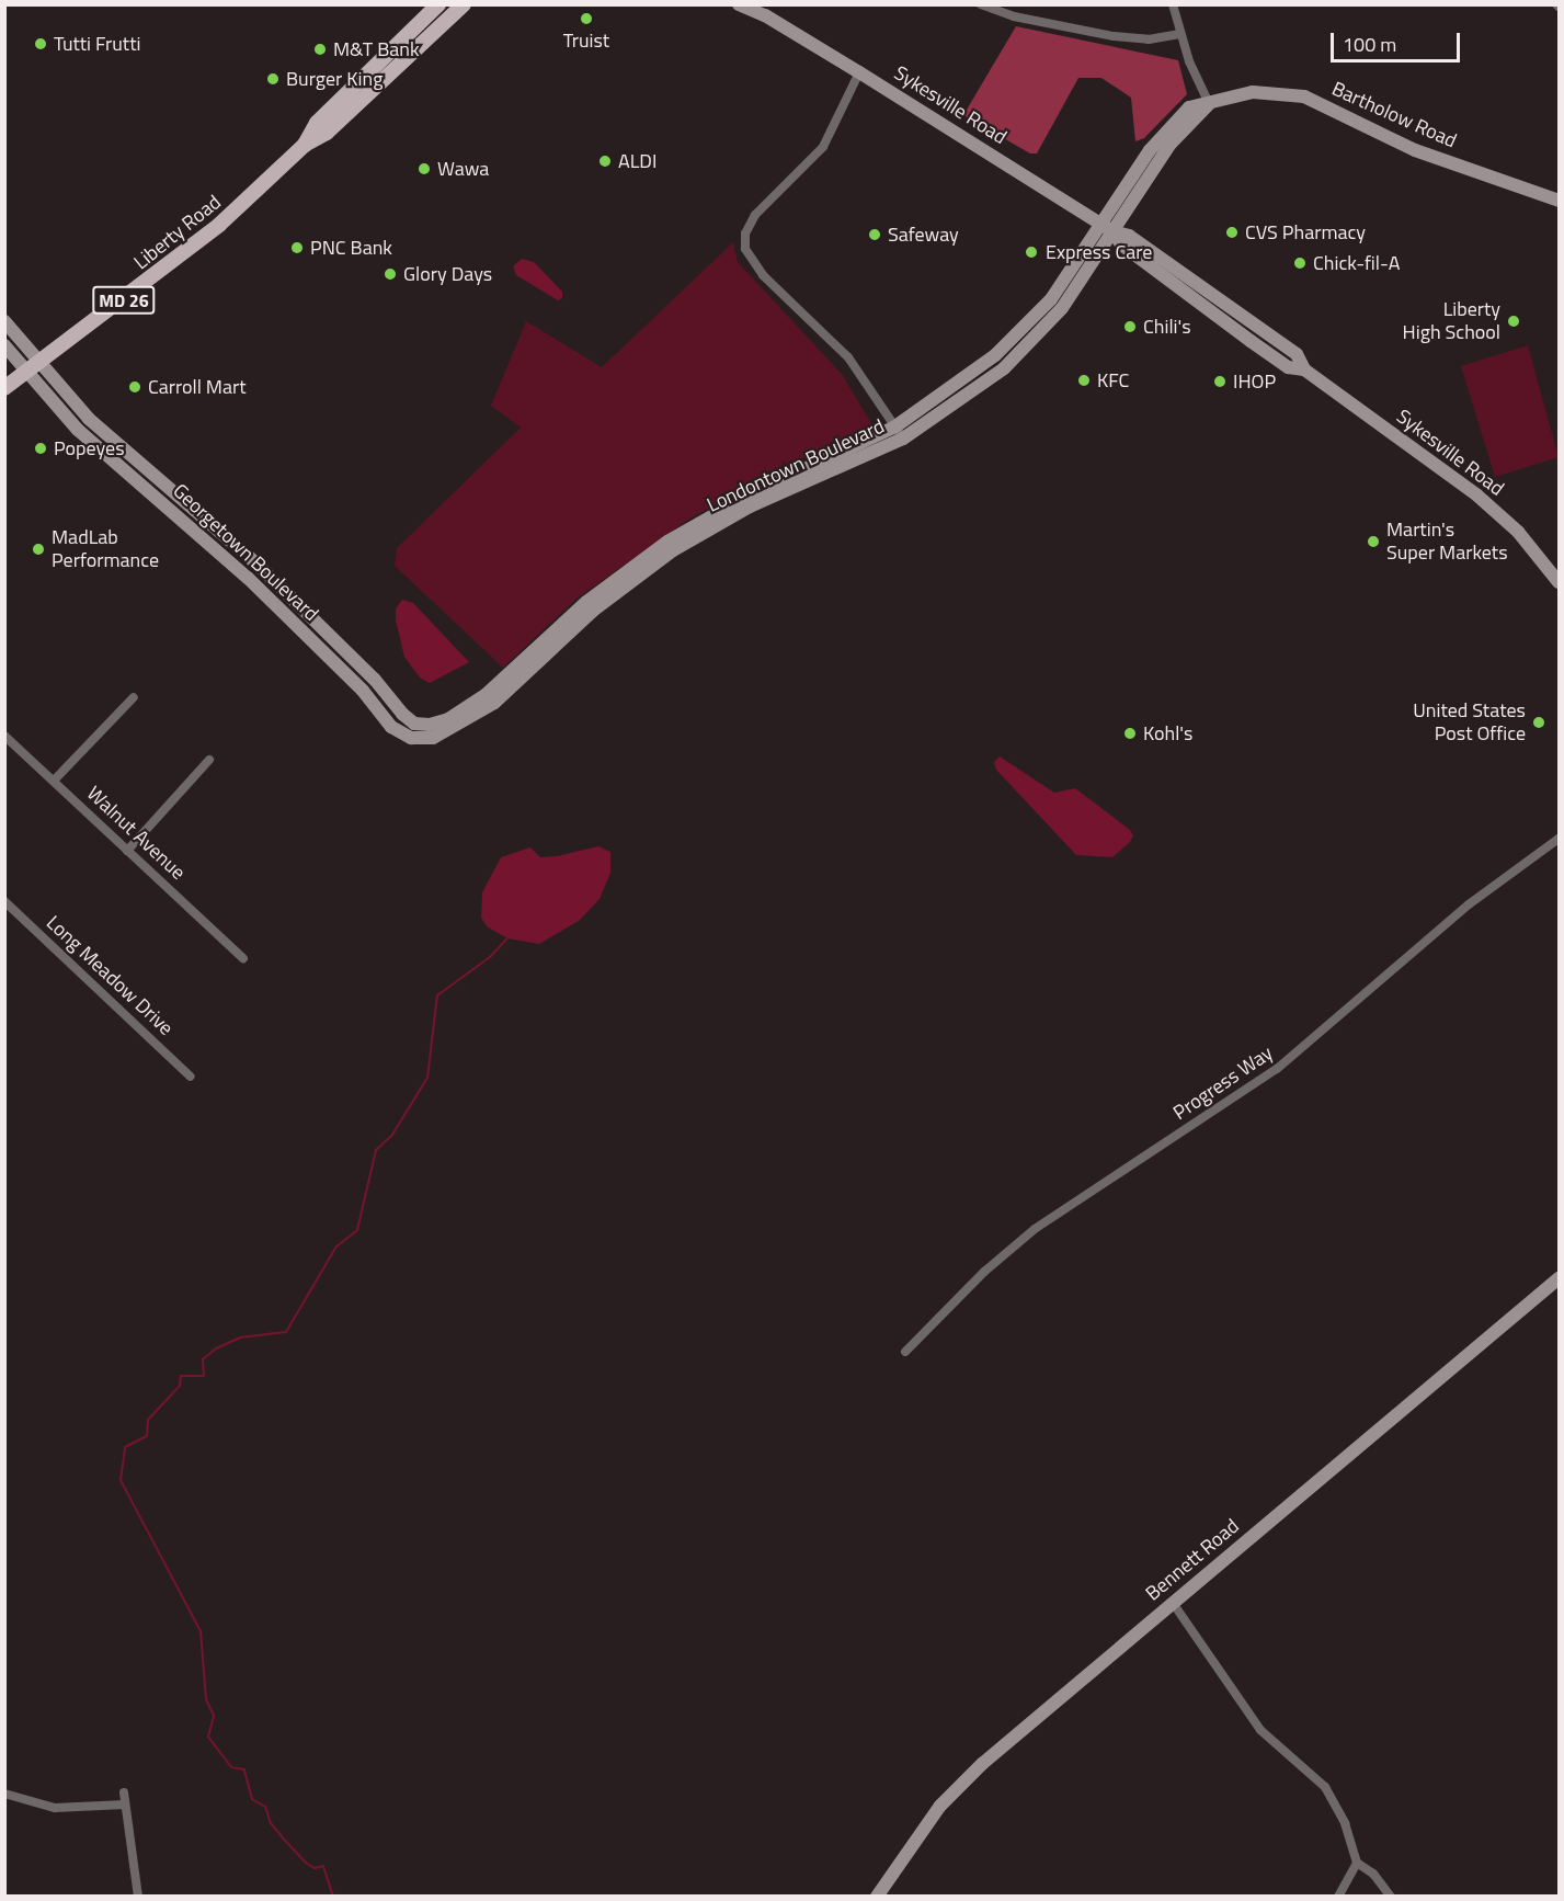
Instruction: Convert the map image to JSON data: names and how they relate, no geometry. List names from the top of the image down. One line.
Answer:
{"streets":{"main road":["Liberty Road","MD 26"],"street":["Sykesville Road","Bartholow Road","Londontown Boulevard","Georgetown Boulevard","Walnut Avenue","Long Meadow Drive","Progress Way","Bennett Road"]},"crossings":[["Sykesville Road","Bartholow Road"],["Sykesville Road","Londontown Boulevard"],["Bartholow Road","Londontown Boulevard"],["Liberty Road","Georgetown Boulevard"],["Londontown Boulevard","Georgetown Boulevard"]],"places":["Truist","Tutti Frutti","M&T Bank","Burger King","ALDI","Wawa","CVS Pharmacy","Safeway","PNC Bank","Express Care","Chick-fil-A","Glory Days","Liberty High School","Chili's","KFC","IHOP","Carroll Mart","Popeyes","Martin's Super Markets","MadLab Performance","United States Post Office","Kohl's"],"scale_bar":"100 m"}
